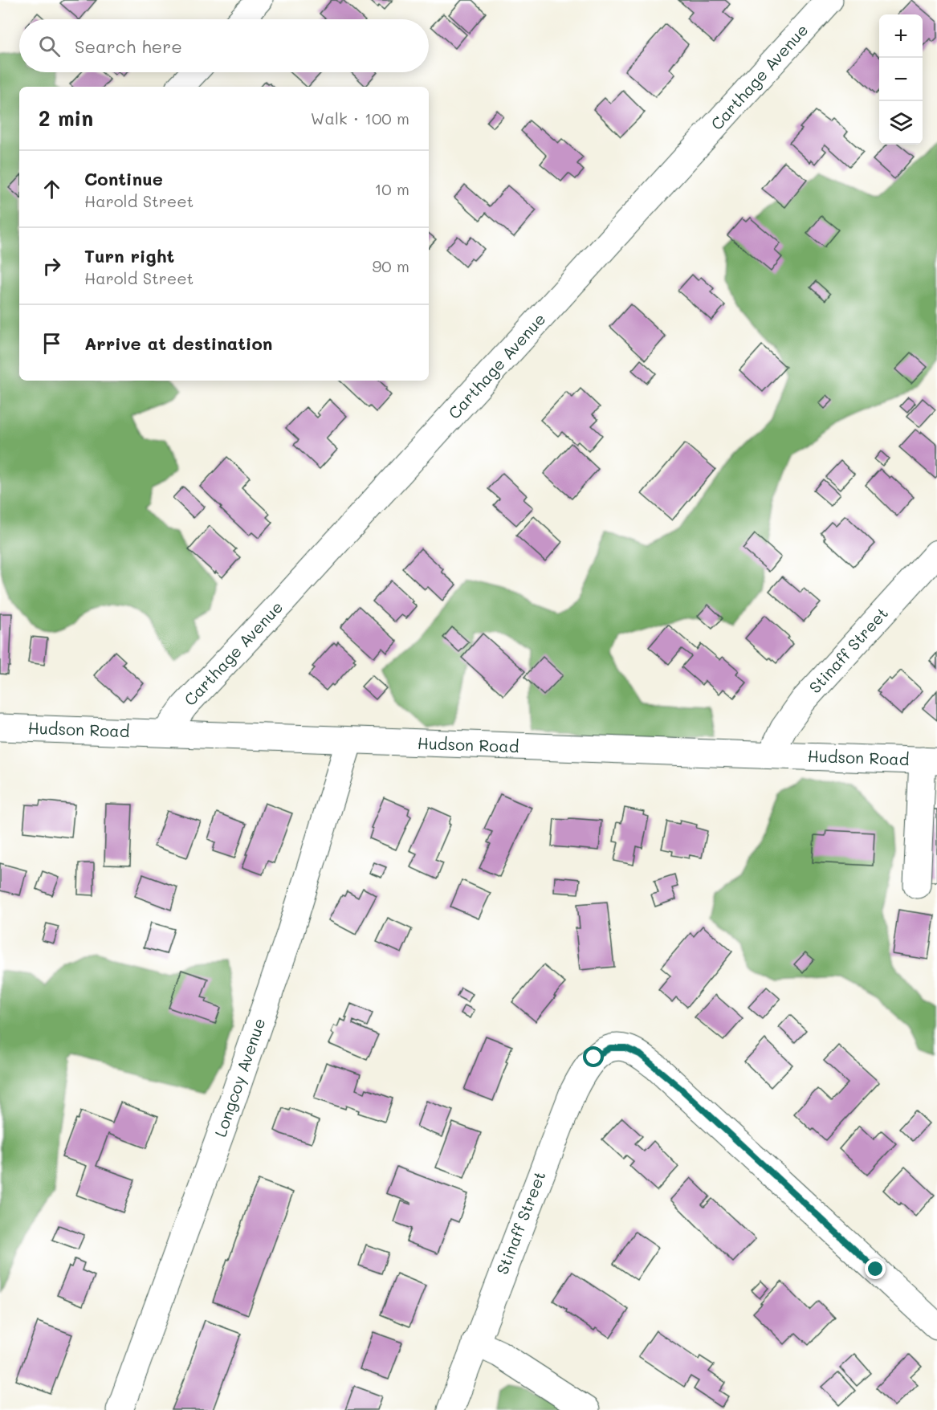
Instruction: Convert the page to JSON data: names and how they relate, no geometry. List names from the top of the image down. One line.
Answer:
{"streets":{"street":["Carthage Avenue","Stinaff Street","Hudson Road","Longcoy Avenue"]},"crossings":[["Carthage Avenue","Hudson Road"],["Stinaff Street","Hudson Road"],["Hudson Road","Longcoy Avenue"]],"page":{"map_buttons":["+","−"],"search":"Search here","heading":["2 min","Walk · 100 m"],"list":[["Continue","Harold Street","10 m"],["Turn right","Harold Street","90 m"],"Arrive at destination"]}}
